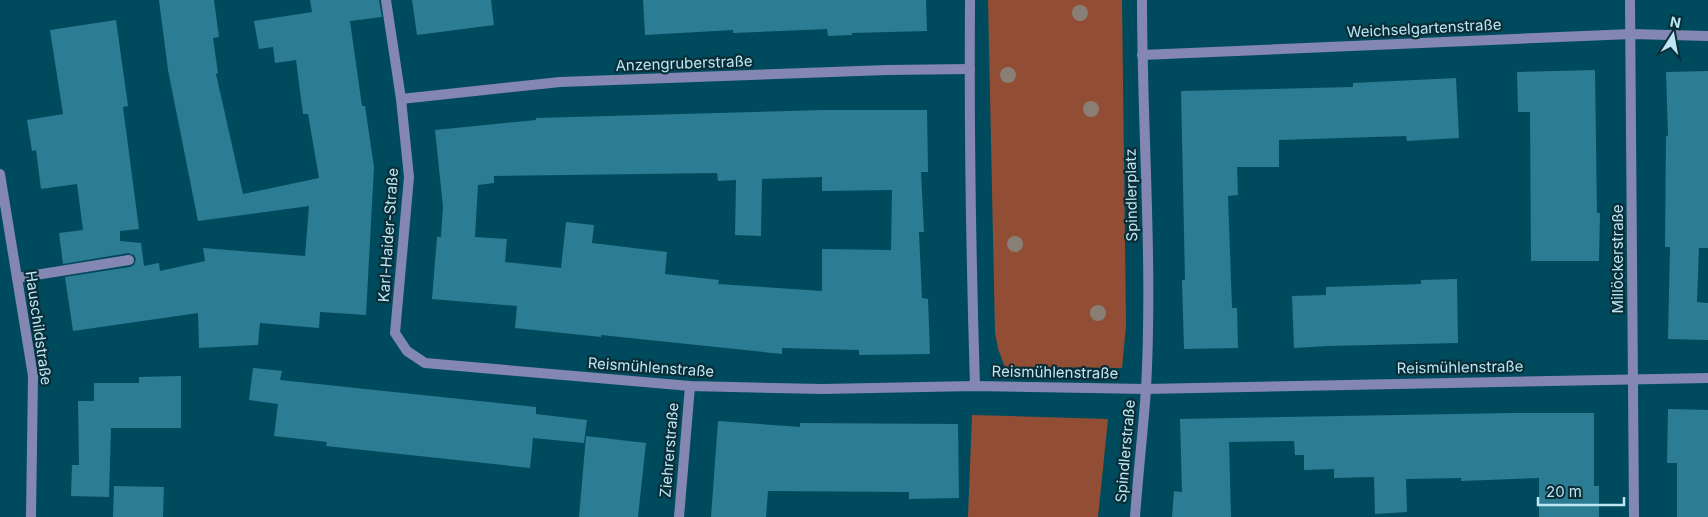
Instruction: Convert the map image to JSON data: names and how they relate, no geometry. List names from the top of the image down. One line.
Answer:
{"streets":{"street":["Weichselgartenstraße","Anzengruberstraße","Spindlerplatz","Karl-Haider-Straße","Millöckerstraße","Hauschildstraße","Reismühlenstraße","Ziehrerstraße","Spindlerstraße"]},"crossings":[["Weichselgartenstraße","Spindlerplatz"],["Weichselgartenstraße","Millöckerstraße"],["Anzengruberstraße","Karl-Haider-Straße"],["Spindlerplatz","Reismühlenstraße"],["Spindlerplatz","Spindlerstraße"],["Karl-Haider-Straße","Reismühlenstraße"],["Millöckerstraße","Reismühlenstraße"],["Reismühlenstraße","Ziehrerstraße"],["Reismühlenstraße","Spindlerstraße"]],"scale_bar":"20 m","north":"top"}
